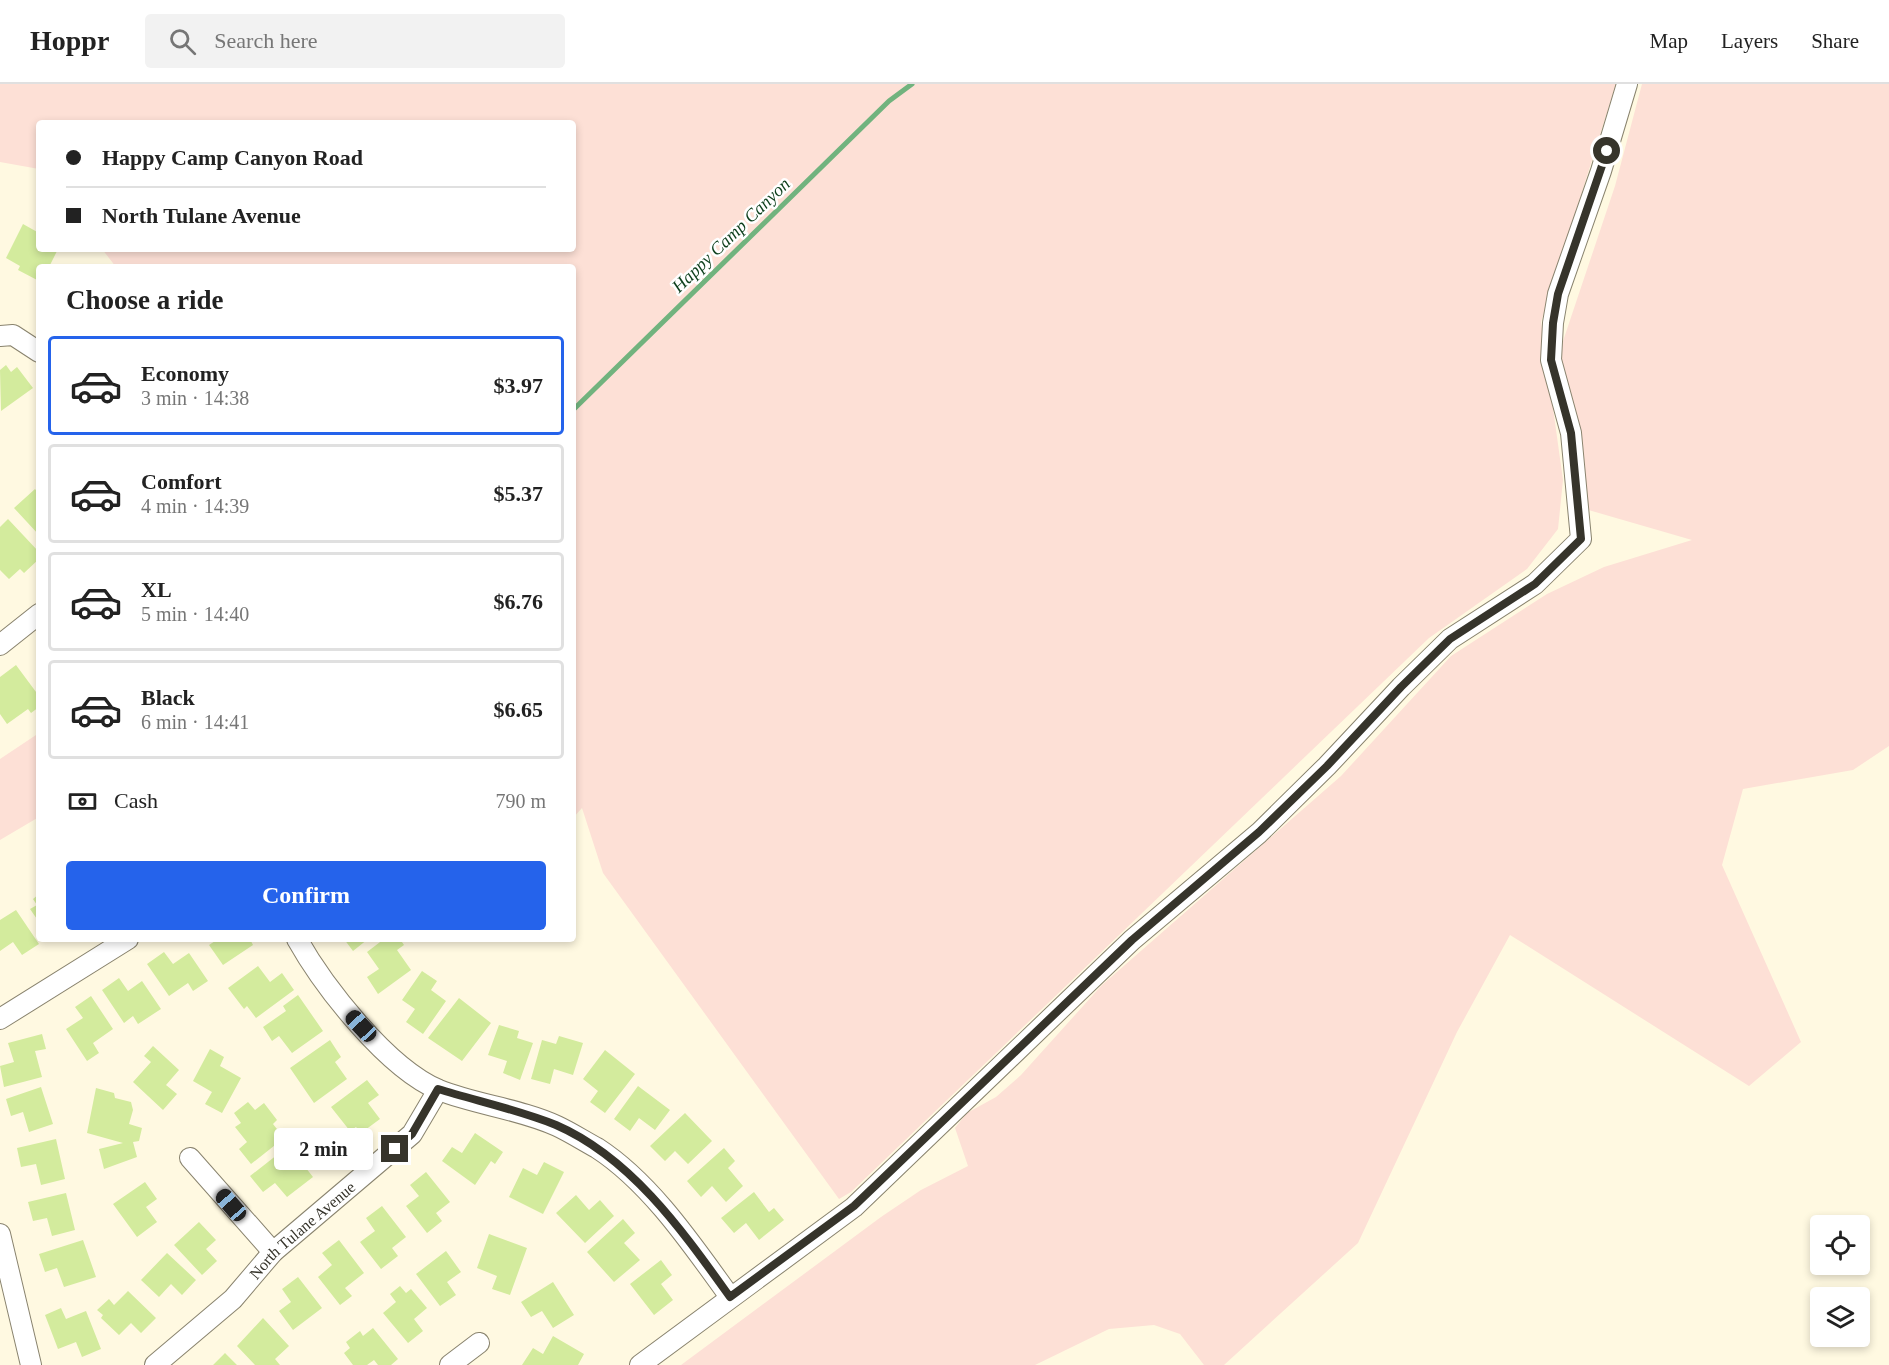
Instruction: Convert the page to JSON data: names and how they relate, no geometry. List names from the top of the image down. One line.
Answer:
{"streets":{"street":["North Tulane Avenue"]},"water":["Happy Camp Canyon"],"page":{"header":"Hoppr","search":"Search here","nav":["Map","Layers","Share"],"banner":["Happy Camp Canyon Road","North Tulane Avenue"],"heading":"Choose a ride","list":[{"name":"Economy","note":"3 min · 14:38","value":"$3.97"},{"name":"Comfort","note":"4 min · 14:39","value":"$5.37"},{"name":"XL","note":"5 min · 14:40","value":"$6.76"},{"name":"Black","note":"6 min · 14:41","value":"$6.65"}],"pay":["Cash","790 m"],"buttons":"Confirm","bubble":"2 min"}}
